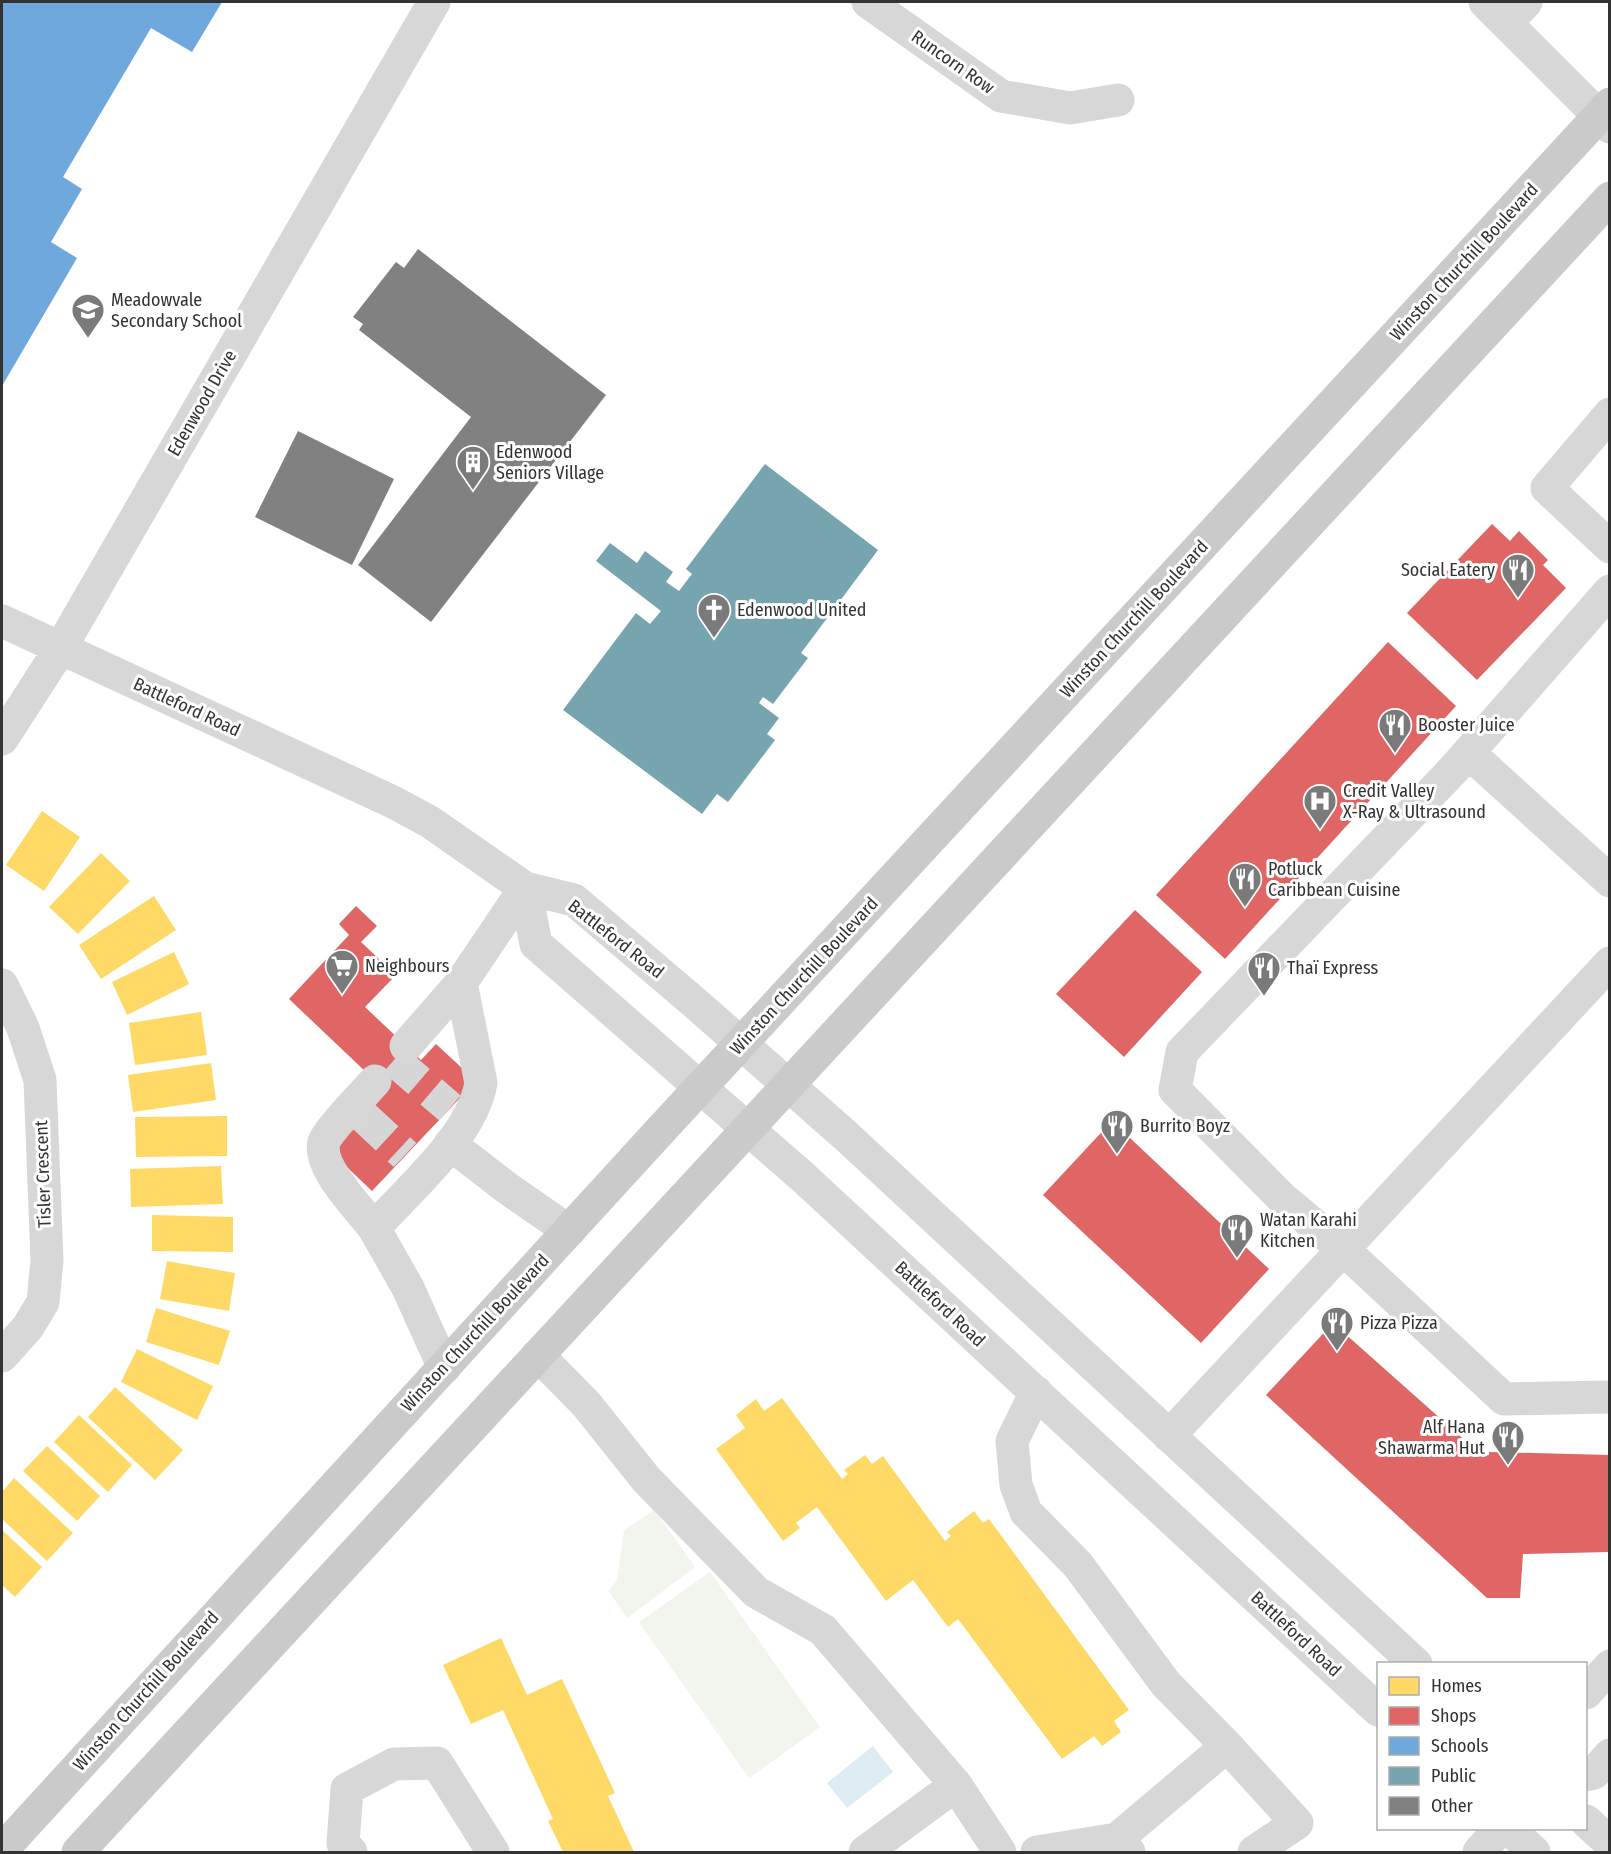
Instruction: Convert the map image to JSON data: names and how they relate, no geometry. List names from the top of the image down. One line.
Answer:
{"streets":{"main road":["Winston Churchill Boulevard"],"street":["Runcorn Row","Edenwood Drive","Battleford Road","Tisler Crescent"]},"crossings":[["Winston Churchill Boulevard","Battleford Road"],["Edenwood Drive","Battleford Road"]],"places":{"school or university":["Meadowvale Secondary School"],"building":["Edenwood Seniors Village"],"restaurant":["Social Eatery","Booster Juice","Potluck Caribbean Cuisine","Thaï Express","Burrito Boyz","Watan Karahi Kitchen","Pizza Pizza","Alf Hana Shawarma Hut"],"church":["Edenwood United"],"hospital":["Credit Valley X-Ray & Ultrasound"],"supermarket":["Neighbours"]},"legend":["Homes","Shops","Schools","Public","Other"]}
